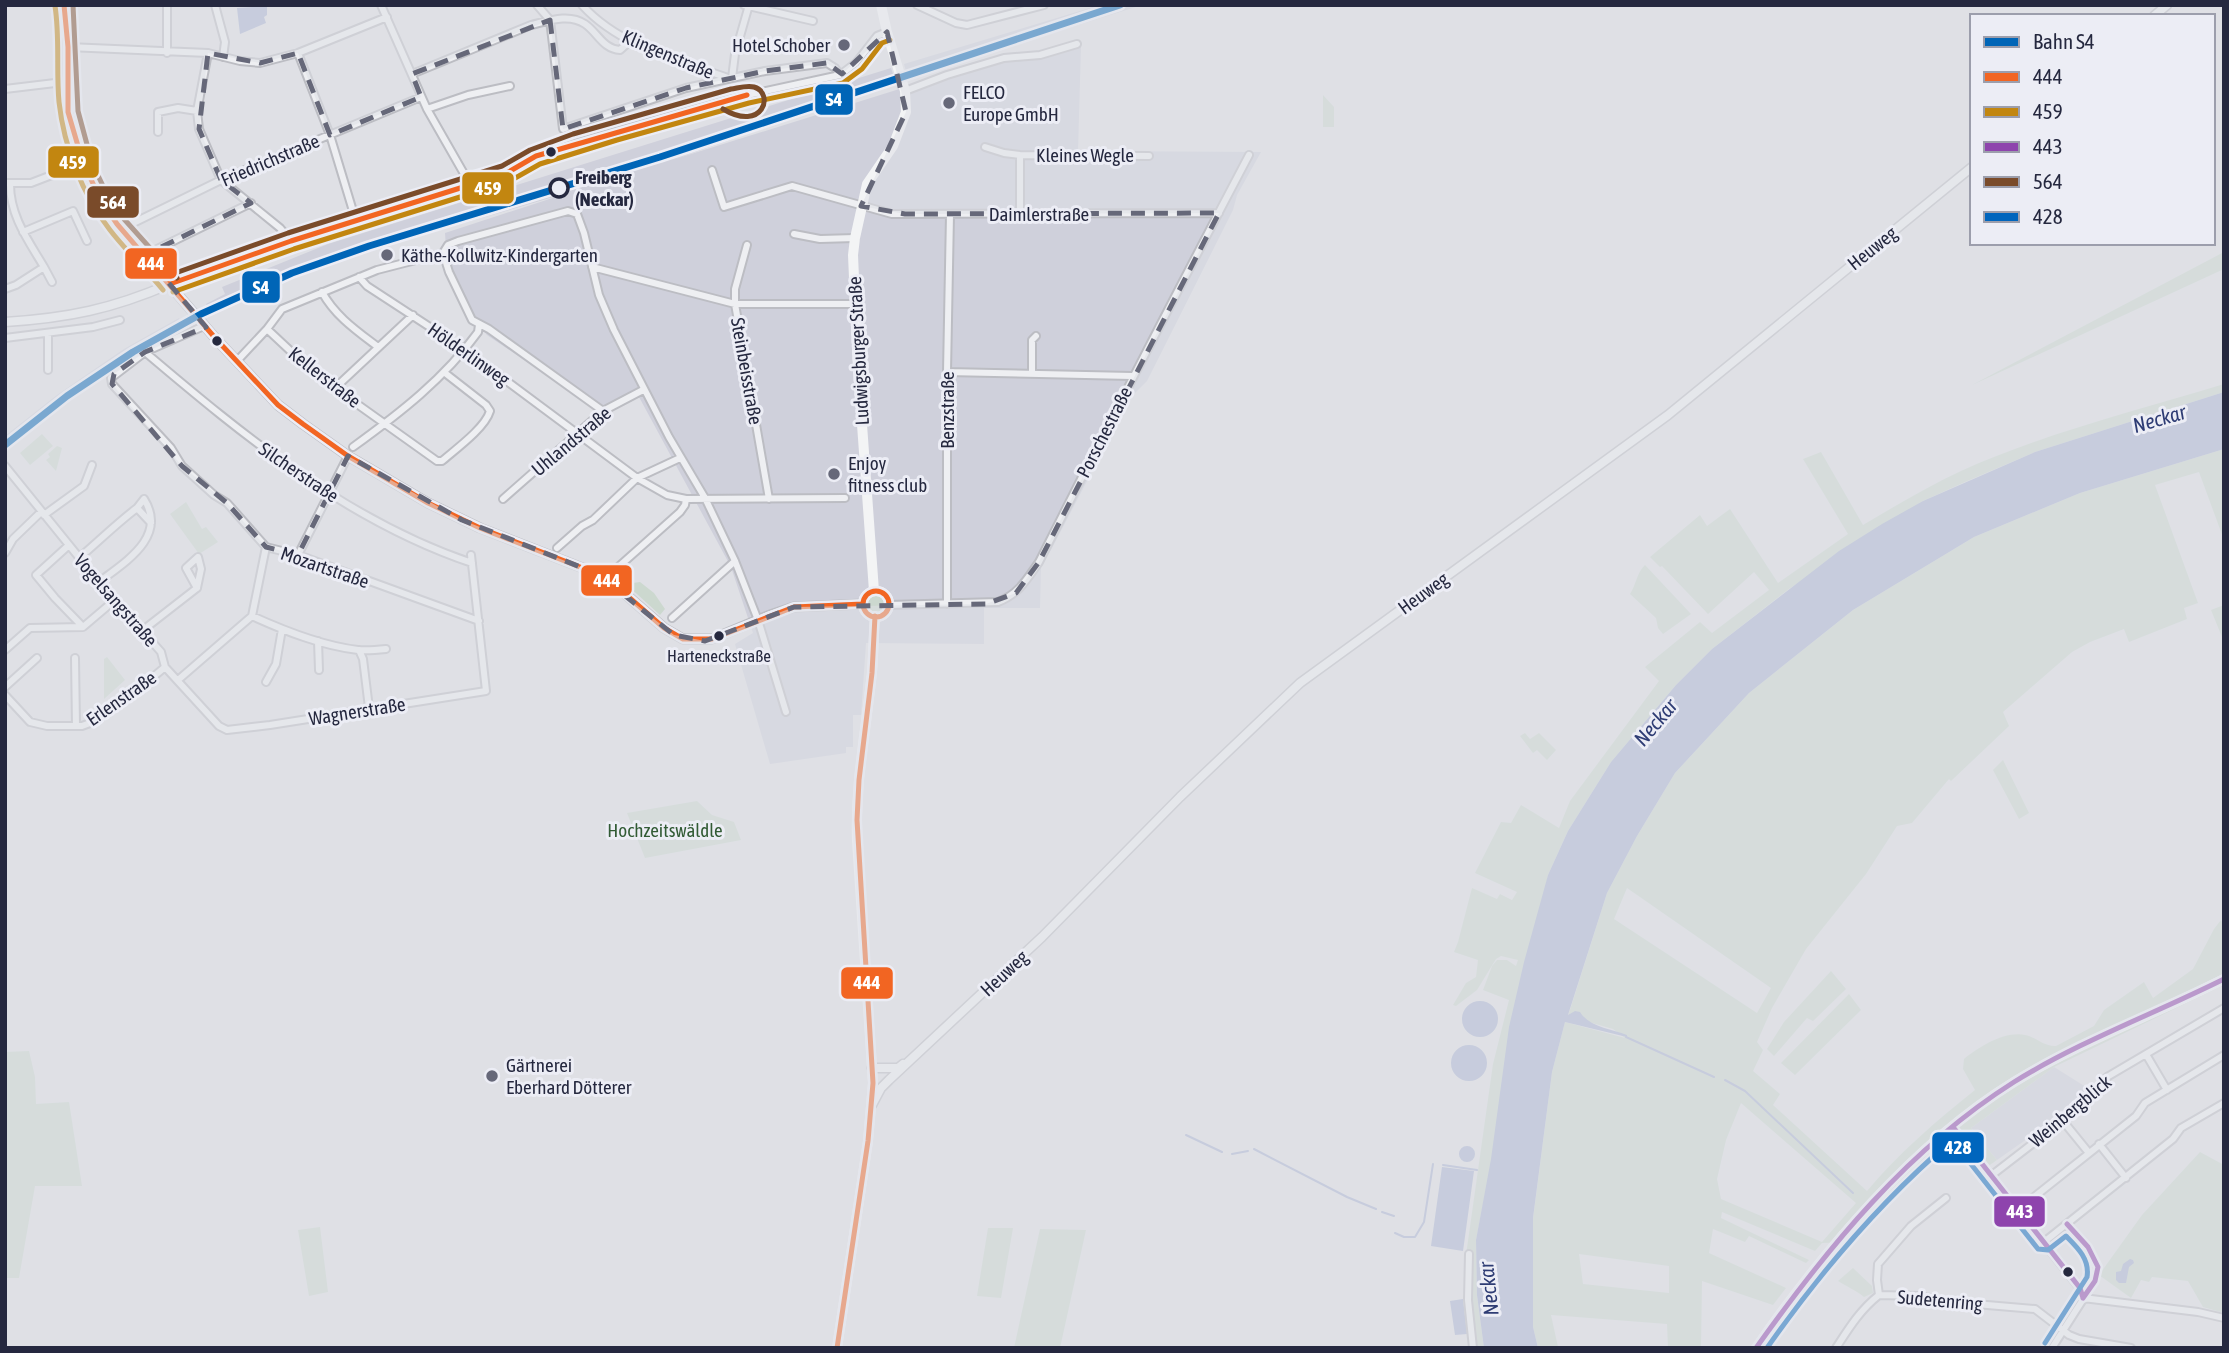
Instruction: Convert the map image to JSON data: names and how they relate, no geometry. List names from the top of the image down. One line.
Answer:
{"streets":{"main road":["Ludwigsburger Straße"],"street":["Klingenstraße","Kleines Wegle","Friedrichstraße","Daimlerstraße","Heuweg","Hölderlinweg","Steinbeisstraße","Kellerstraße","Benzstraße","Porschestraße","Uhlandstraße","Silcherstraße","Mozartstraße","Vogelsangstraße","Erlenstraße","Wagnerstraße","Weinbergblick","Sudetenring"]},"crossings":[["Kleines Wegle","Daimlerstraße"],["Daimlerstraße","Ludwigsburger Straße"],["Daimlerstraße","Benzstraße"],["Daimlerstraße","Porschestraße"],["Ludwigsburger Straße","Porschestraße"],["Hölderlinweg","Uhlandstraße"],["Benzstraße","Porschestraße"],["Silcherstraße","Mozartstraße"],["Silcherstraße","Wagnerstraße"],["Mozartstraße","Wagnerstraße"],["Vogelsangstraße","Erlenstraße"],["Vogelsangstraße","Wagnerstraße"]],"water":["Neckar"],"parks":["Hochzeitswäldle"],"places":["Hotel Schober","FELCO Europe GmbH","Freiberg (Neckar)","Käthe-Kollwitz-Kindergarten","Enjoy fitness club","Harteneckstraße","Gärtnerei Eberhard Dötterer"],"lines":["rail line S4","transit line 444","transit line 564","transit line 459","transit line 443","transit line 428"],"legend":["Bahn S4","444","459","443","564","428"]}
